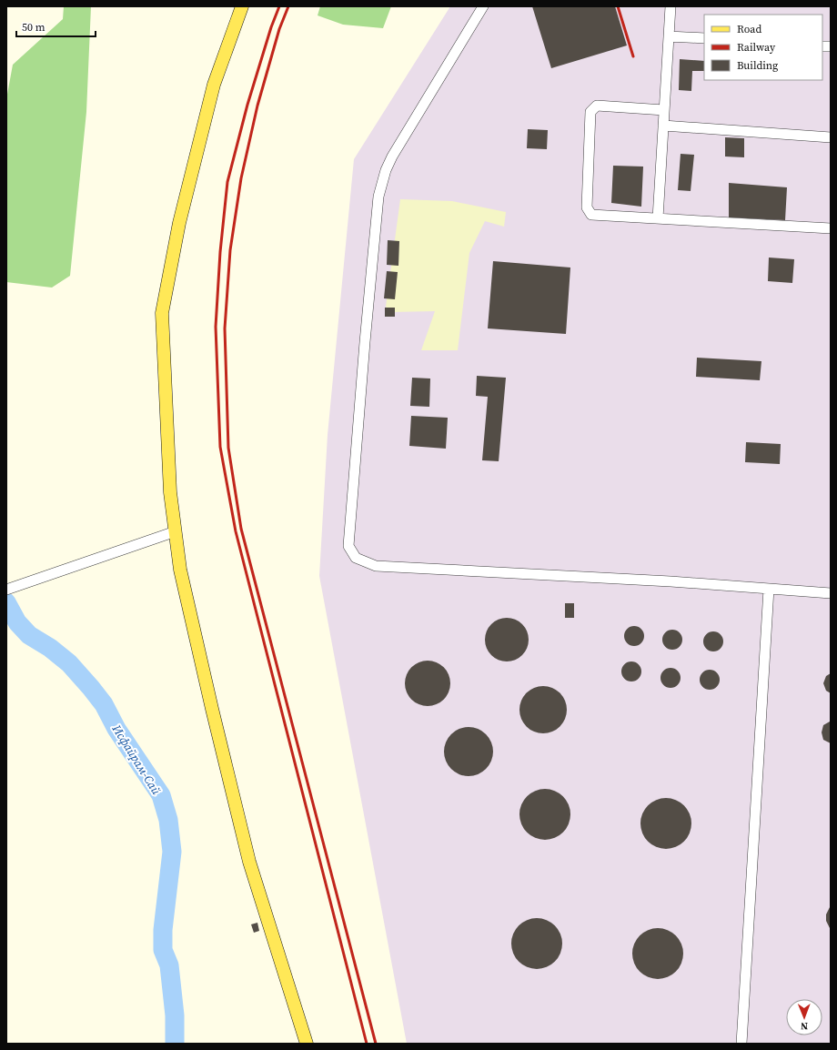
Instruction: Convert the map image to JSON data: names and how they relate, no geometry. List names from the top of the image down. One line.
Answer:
{"water":["Исфайрам-Сай"],"legend":["Road","Railway","Building"],"scale_bar":"50 m","north":"bottom"}
